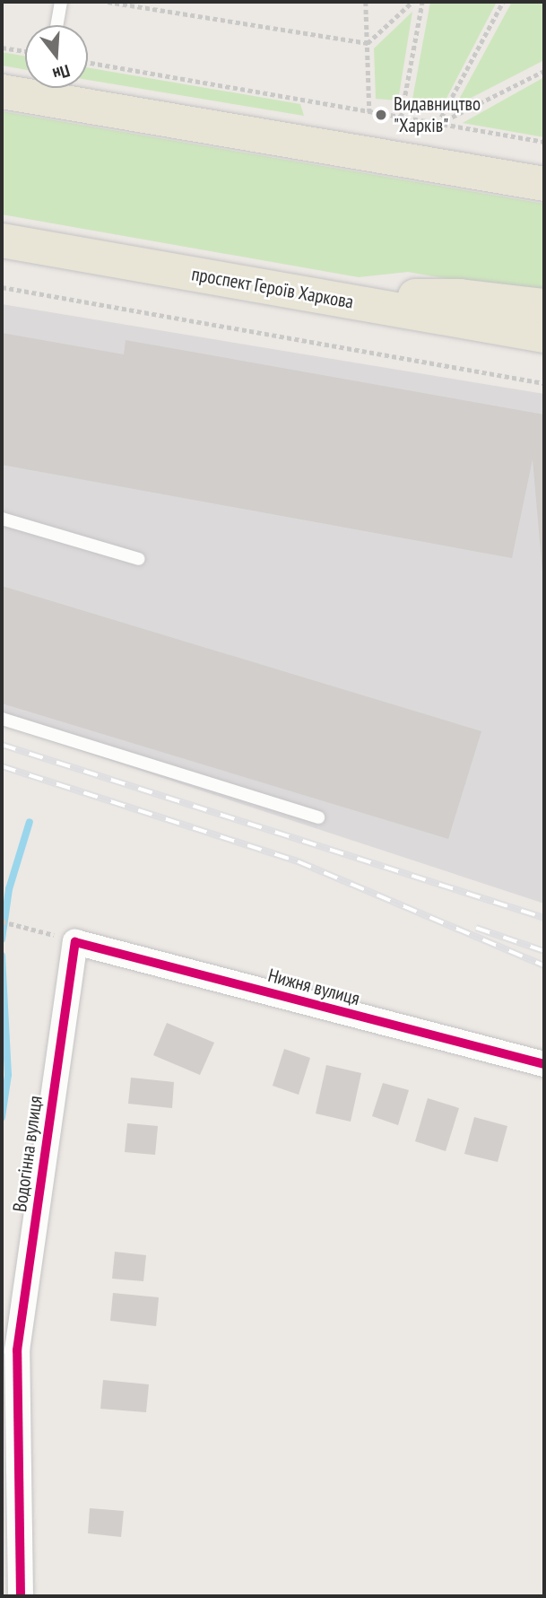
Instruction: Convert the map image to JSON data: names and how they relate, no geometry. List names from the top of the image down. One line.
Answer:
{"streets":{"main road":["проспект Героїв Харкова"],"street":["Нижня вулиця","Водогінна вулиця"]},"crossings":[["Нижня вулиця","Водогінна вулиця"]],"places":["Видавництво \"Харків\""],"north":"bottom"}
